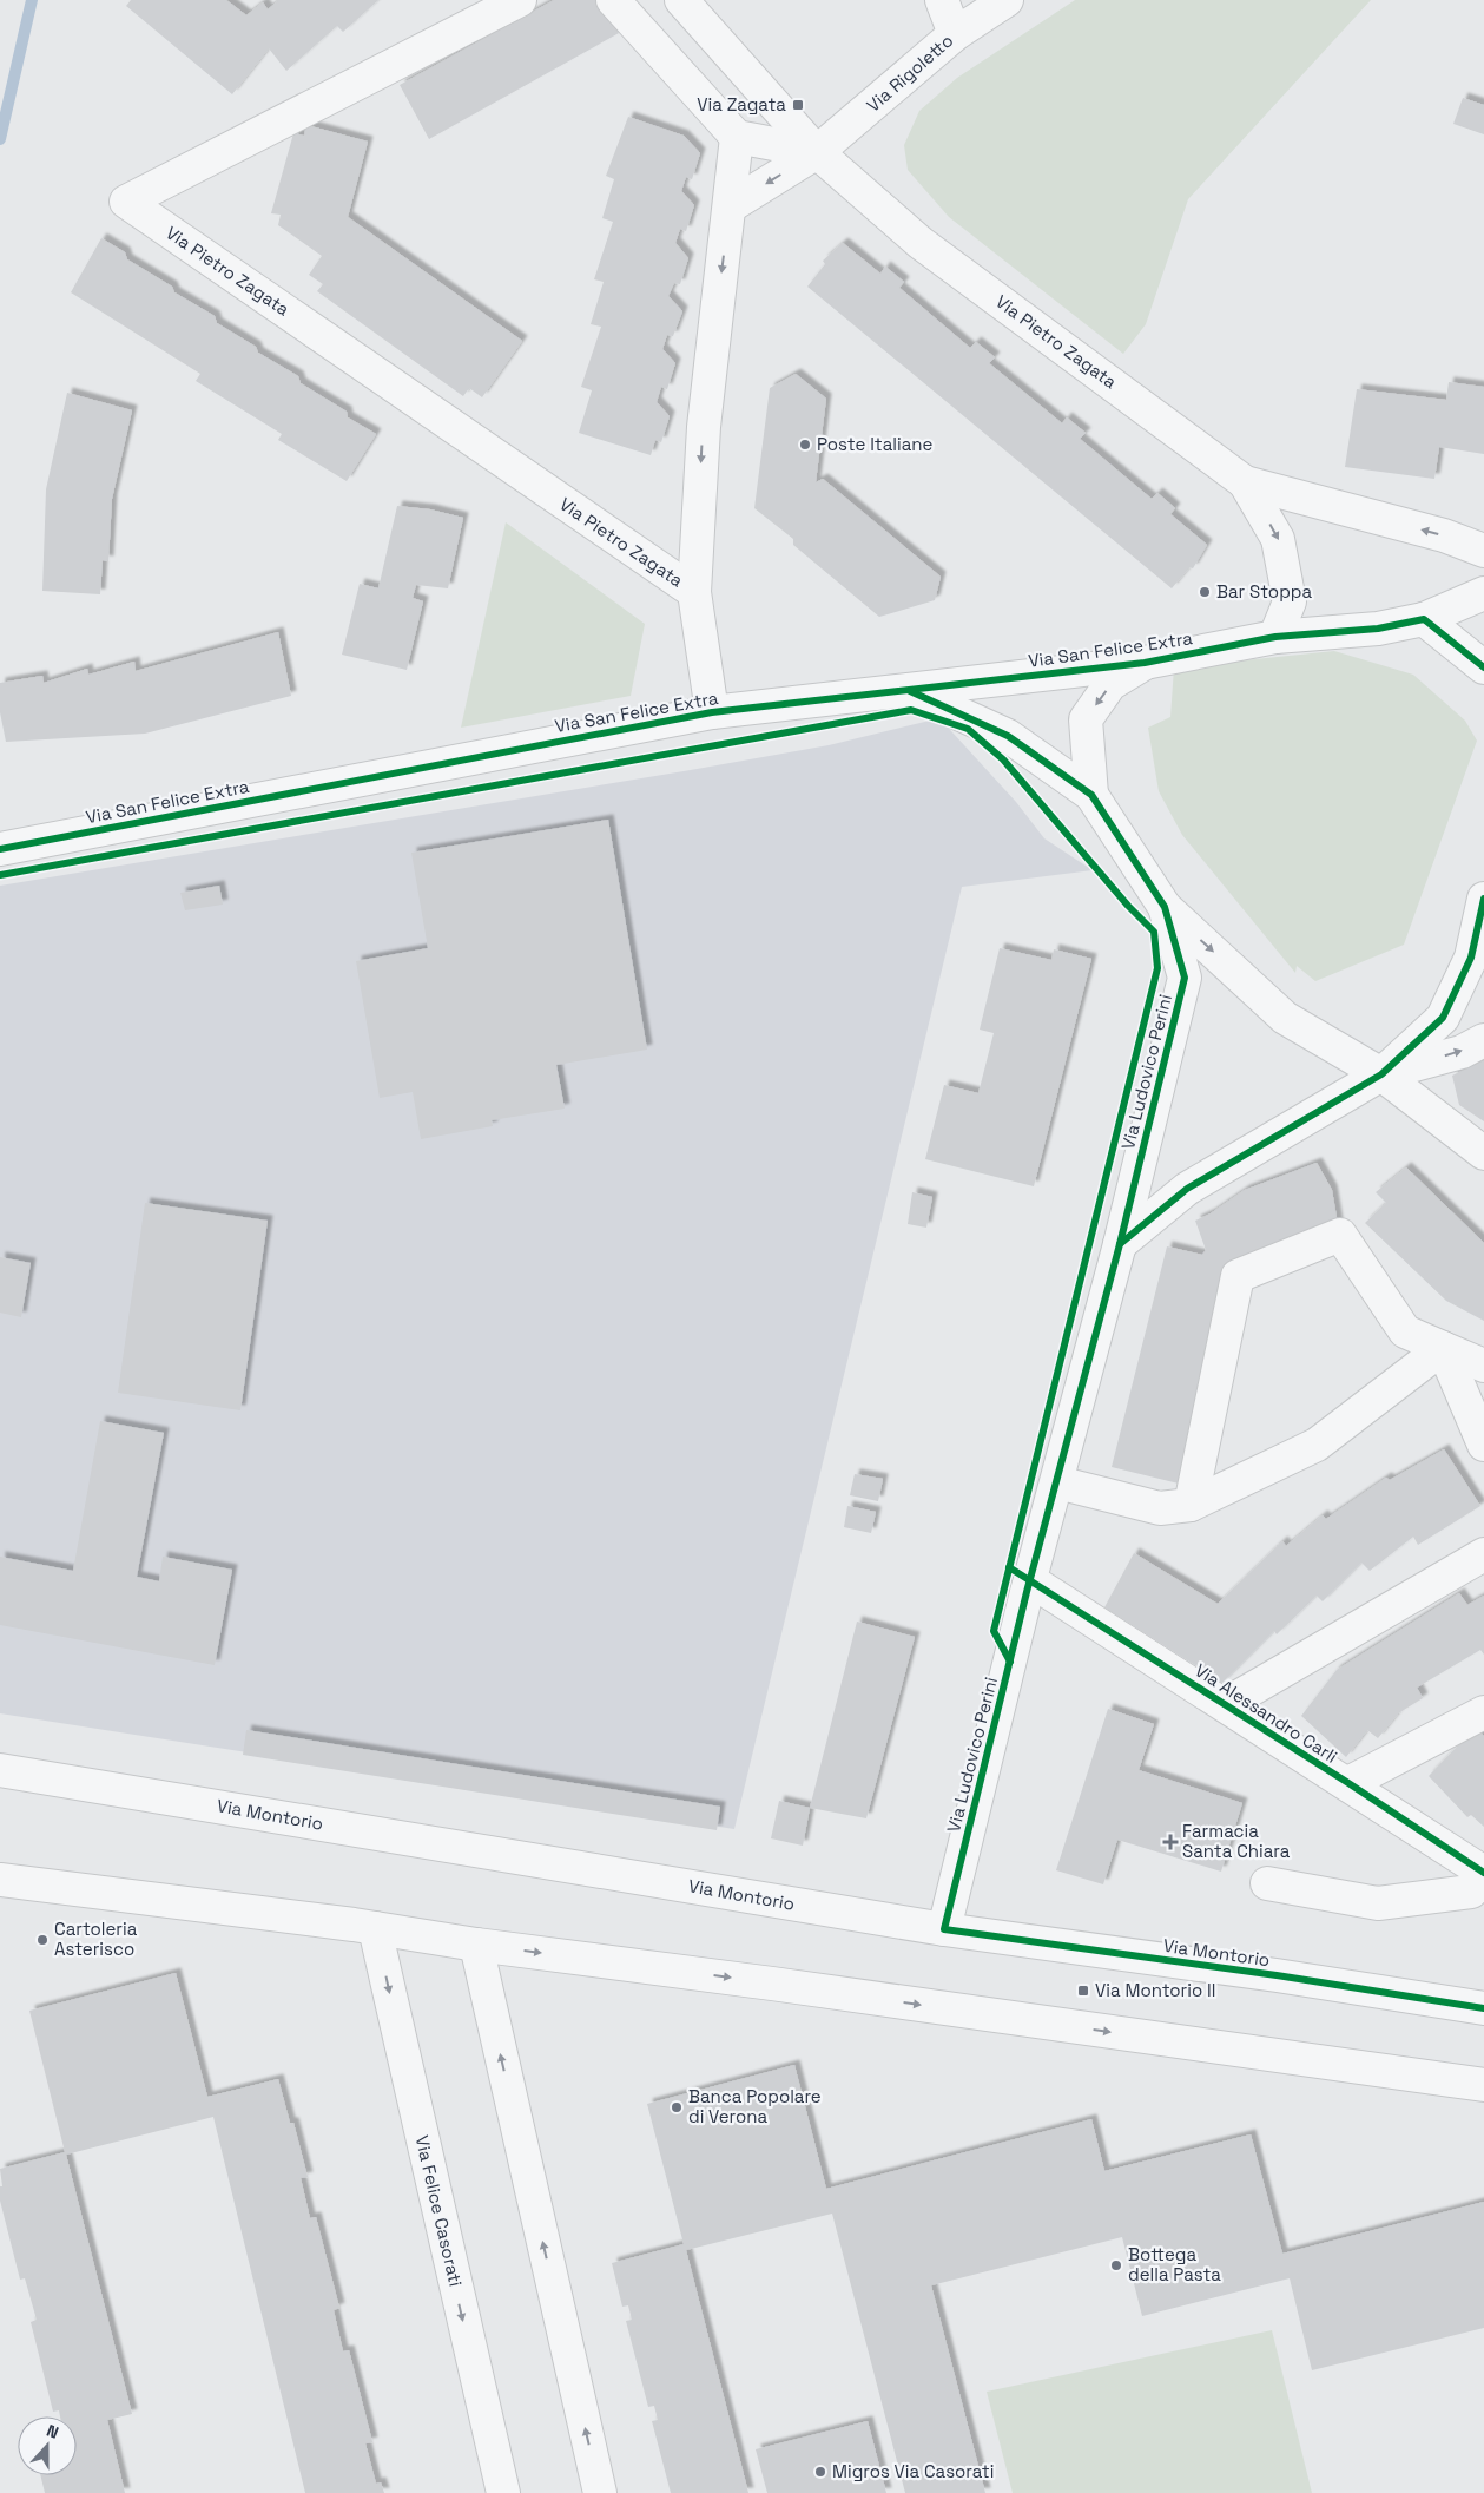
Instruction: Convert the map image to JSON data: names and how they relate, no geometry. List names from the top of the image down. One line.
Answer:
{"streets":{"street":["Via Rigoletto","Via Pietro Zagata","Via San Felice Extra","Via Ludovico Perini","Via Alessandro Carli","Via Montorio","Via Felice Casorati"]},"crossings":[["Via Rigoletto","Via Pietro Zagata"],["Via Pietro Zagata","Via San Felice Extra"],["Via Ludovico Perini","Via Alessandro Carli"],["Via Ludovico Perini","Via Montorio"]],"places":{"transit":["Via Zagata","Via Montorio II"],"other":["Poste Italiane","Bar Stoppa","Cartoleria Asterisco","Banca Popolare di Verona","Bottega della Pasta","Migros Via Casorati"],"health":["Farmacia Santa Chiara"]},"north":"top"}
